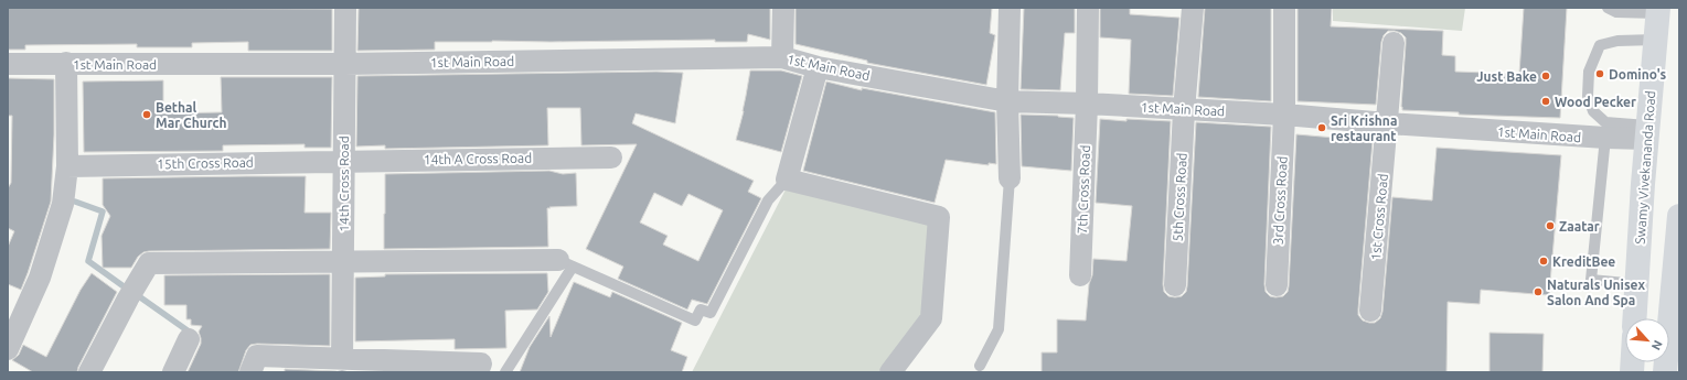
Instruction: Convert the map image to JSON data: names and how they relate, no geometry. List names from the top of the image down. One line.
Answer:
{"streets":{"main road":["Swamy Vivekananda Road"],"street":["1st Main Road","14th A Cross Road","15th Cross Road","14th Cross Road","7th Cross Road","5th Cross Road","3rd Cross Road","1st Cross Road"]},"crossings":[["1st Main Road","Swamy Vivekananda Road"],["1st Main Road","14th Cross Road"],["1st Main Road","7th Cross Road"],["1st Main Road","5th Cross Road"],["1st Main Road","3rd Cross Road"],["1st Main Road","1st Cross Road"],["14th A Cross Road","15th Cross Road"],["14th A Cross Road","14th Cross Road"],["15th Cross Road","14th Cross Road"]],"places":["Domino's","Just Bake","Wood Pecker","Bethal Mar Church","Sri Krishna restaurant","Zaatar","KreditBee","Naturals Unisex Salon And Spa"],"north":"bottom right"}
